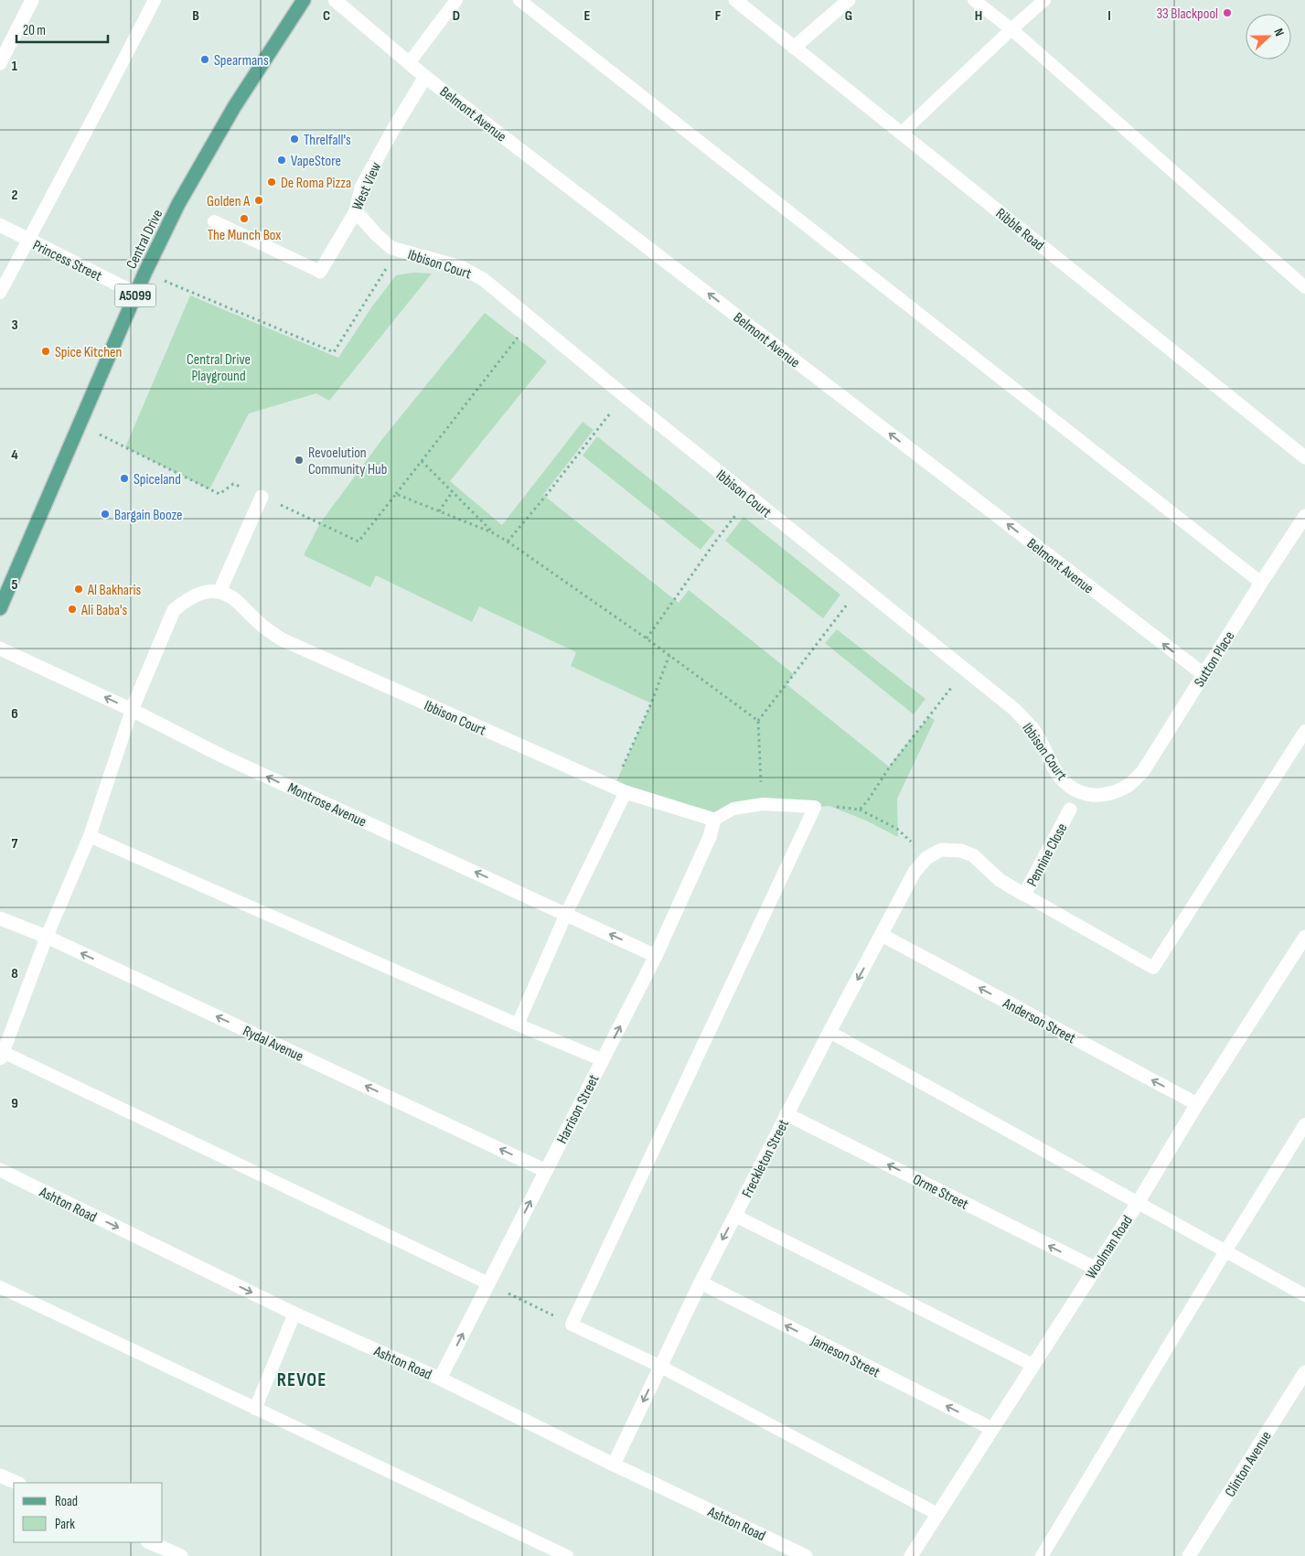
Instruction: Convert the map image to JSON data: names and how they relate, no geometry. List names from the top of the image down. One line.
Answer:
{"streets":{"main road":["Central Drive","A5099"],"street":["Belmont Avenue","West View","Ribble Road","Princess Street","Ibbison Court","Sutton Place","Montrose Avenue","Pennine Close","Anderson Street","Rydal Avenue","Harrison Street","Freckleton Street","Orme Street","Ashton Road","Woolman Road","Jameson Street","Clinton Avenue"]},"crossings":[["Belmont Avenue","West View"],["Belmont Avenue","Sutton Place"],["West View","Ibbison Court"],["Central Drive","Princess Street"],["Ibbison Court","Sutton Place"],["Ibbison Court","Harrison Street"],["Montrose Avenue","Harrison Street"],["Pennine Close","Freckleton Street"],["Anderson Street","Freckleton Street"],["Anderson Street","Woolman Road"],["Rydal Avenue","Harrison Street"],["Harrison Street","Ashton Road"],["Freckleton Street","Orme Street"],["Freckleton Street","Ashton Road"],["Freckleton Street","Jameson Street"],["Orme Street","Woolman Road"],["Woolman Road","Jameson Street"]],"one_way":["Belmont Avenue","Montrose Avenue","Anderson Street","Rydal Avenue","Harrison Street","Freckleton Street","Orme Street","Ashton Road","Jameson Street"],"districts":["REVOE"],"parks":["Central Drive Playground"],"places":["33 Blackpool","Spearmans","Threlfall's","VapeStore","De Roma Pizza","Golden A","The Munch Box","Spice Kitchen","Revoelution Community Hub","Spiceland","Bargain Booze","Al Bakharis","Ali Baba's"],"legend":["Road","Park"],"scale_bar":"20 m","north":"right","grid":{"columns":["B","C","D","E","F","G","H","I"],"rows":["1","2","3","4","5","6","7","8","9"]}}
